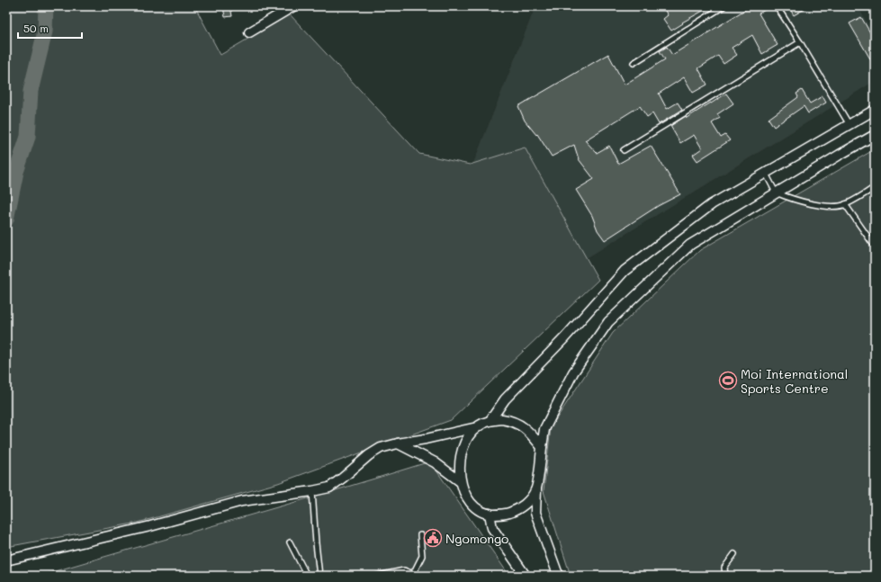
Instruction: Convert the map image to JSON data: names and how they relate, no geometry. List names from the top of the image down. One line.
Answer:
{"places":{"sports":["Moi International Sports Centre"],"public building":["Ngomongo"]},"scale_bar":"50 m"}
